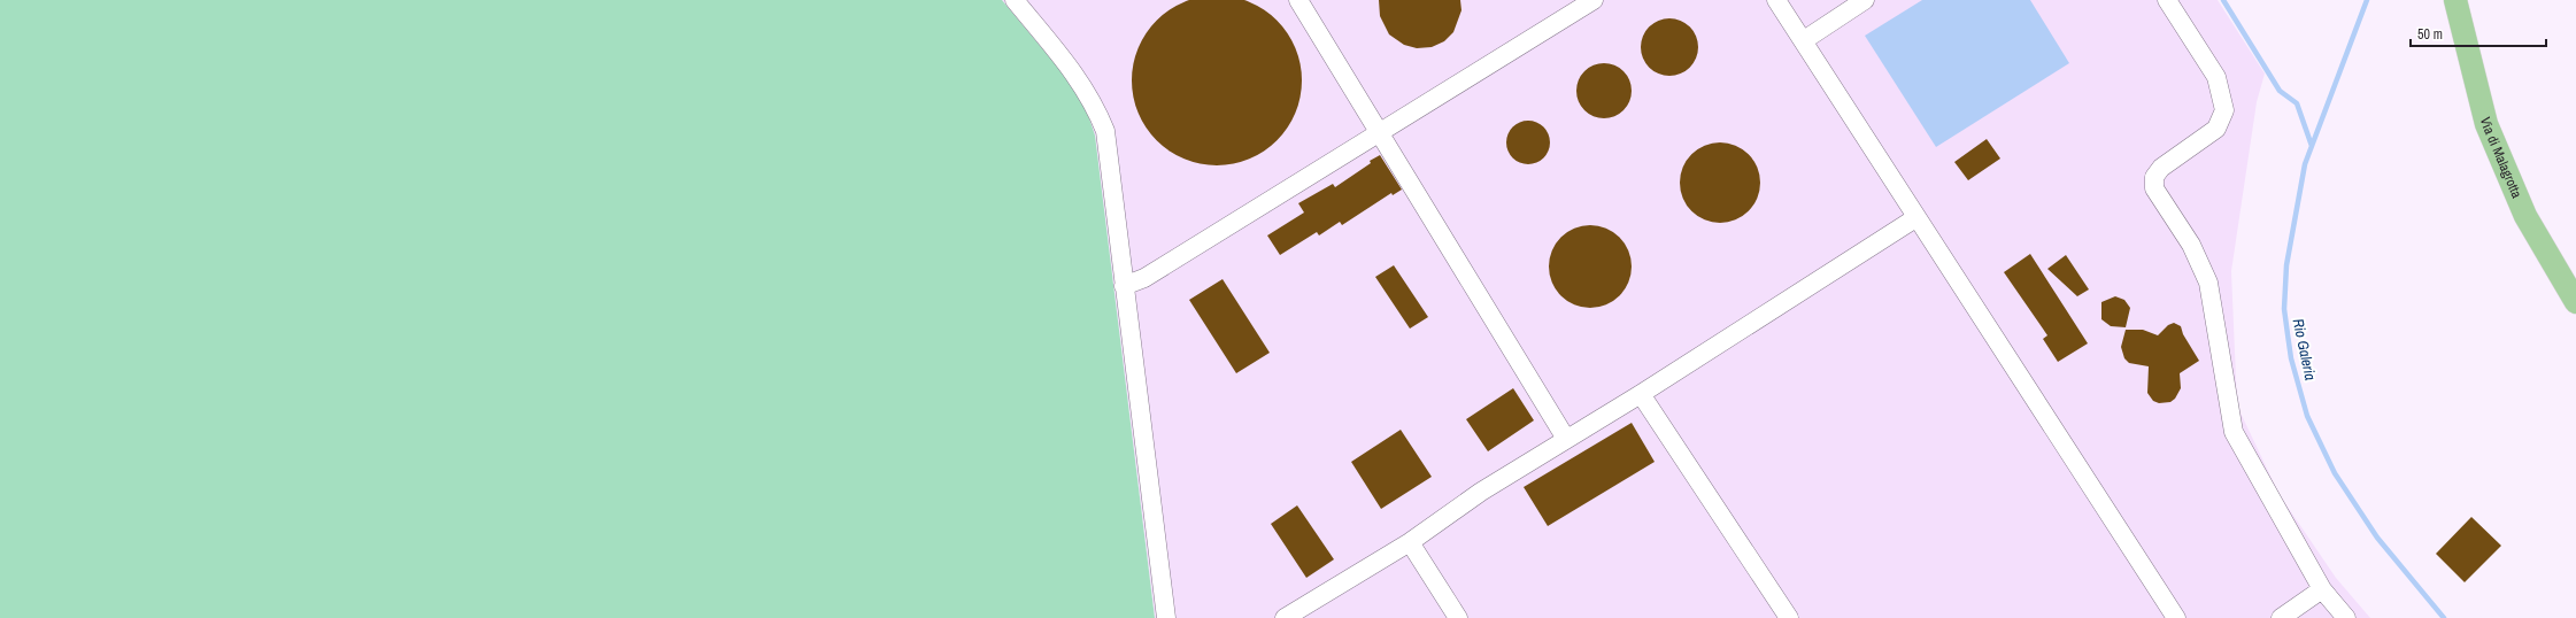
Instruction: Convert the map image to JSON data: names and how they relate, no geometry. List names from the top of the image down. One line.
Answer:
{"streets":{"main road":["Via di Malagrotta"]},"water":["Rio Galeria"],"scale_bar":"50 m"}
